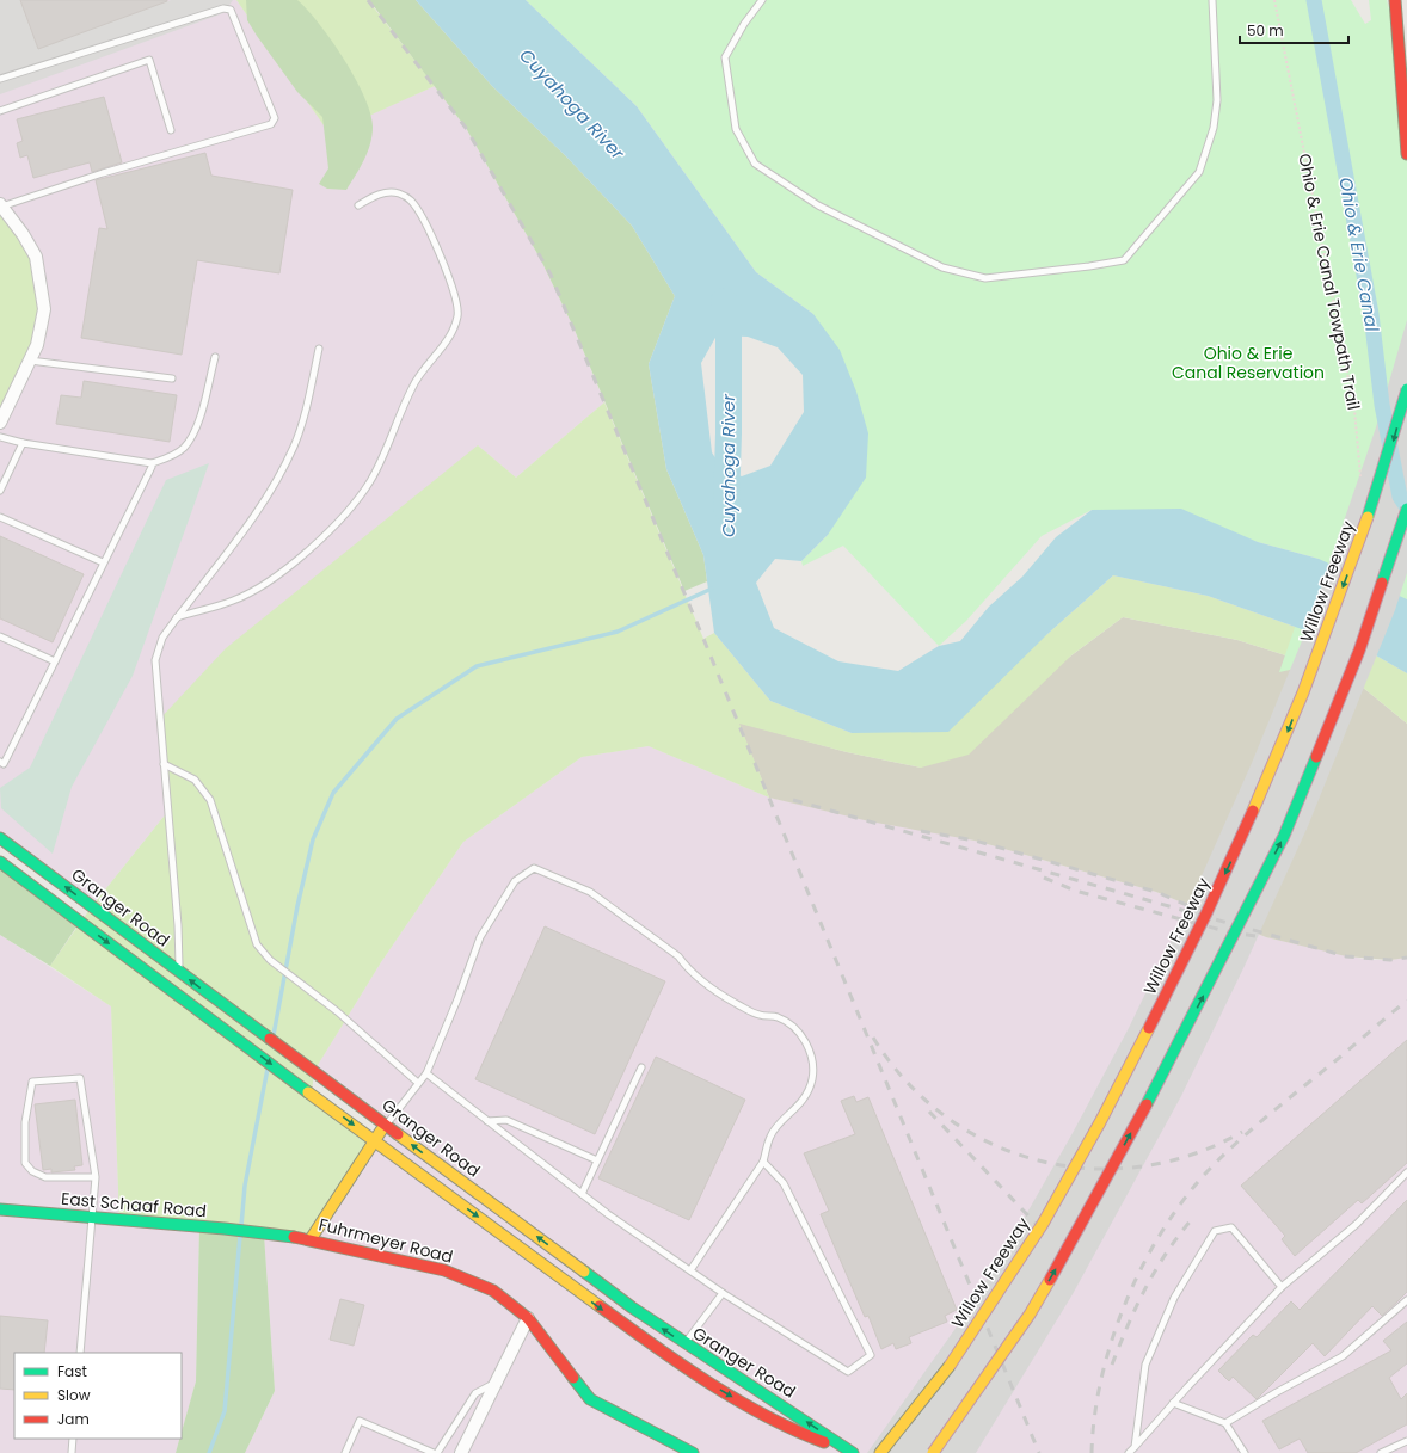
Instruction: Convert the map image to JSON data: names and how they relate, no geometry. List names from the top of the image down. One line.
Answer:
{"streets":{"main road":["Willow Freeway","Granger Road","East Schaaf Road","Fuhrmeyer Road"],"path":["Ohio & Erie Canal Towpath Trail"]},"crossings":[["East Schaaf Road","Fuhrmeyer Road"]],"water":["Cuyahoga River","Ohio & Erie Canal"],"parks":["Ohio & Erie Canal Reservation"],"legend":["Fast","Slow","Jam"],"scale_bar":"50 m"}
